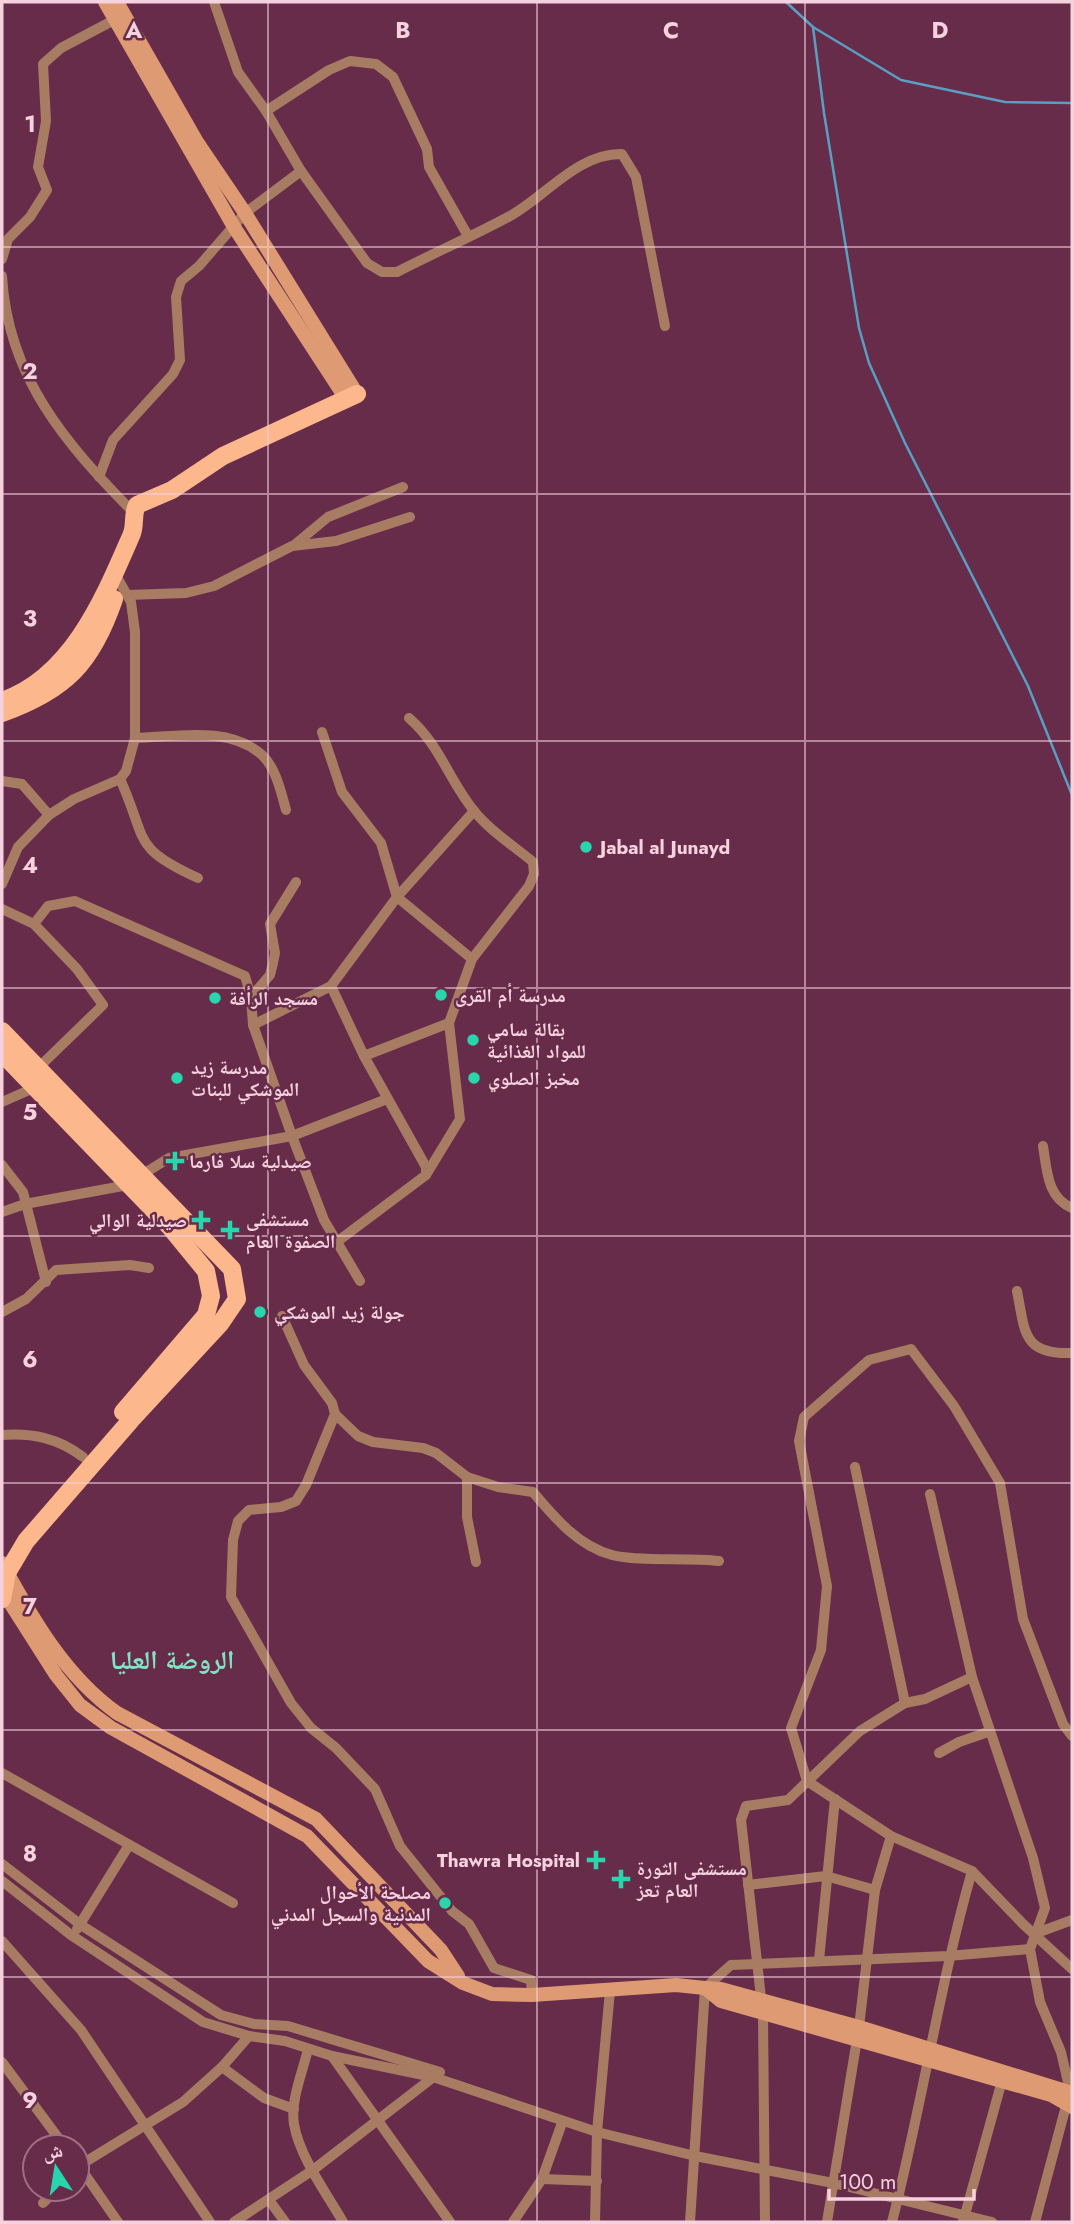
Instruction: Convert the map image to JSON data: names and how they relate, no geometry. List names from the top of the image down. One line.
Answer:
{"districts":["الروضة العليا"],"places":{"other":["Jabal al Junayd","مدرسة أم القرى","مسجد الرأفة","بقالة سامي للمواد الغذائية","مدرسة زيد الموشكي للبنات","مخبز الصلوي","جولة زيد الموشكي","مصلحة الأحوال المدنية والسجل المدني"],"health":["صيدلية سلا فارما","صيدلية الوالي","مستشفى الصفوة العام","Thawra Hospital","مستشفى الثورة العام تعز"]},"scale_bar":"100 m","north":"top","grid":{"columns":["A","B","C","D"],"rows":["1","2","3","4","5","6","7","8","9"]}}
